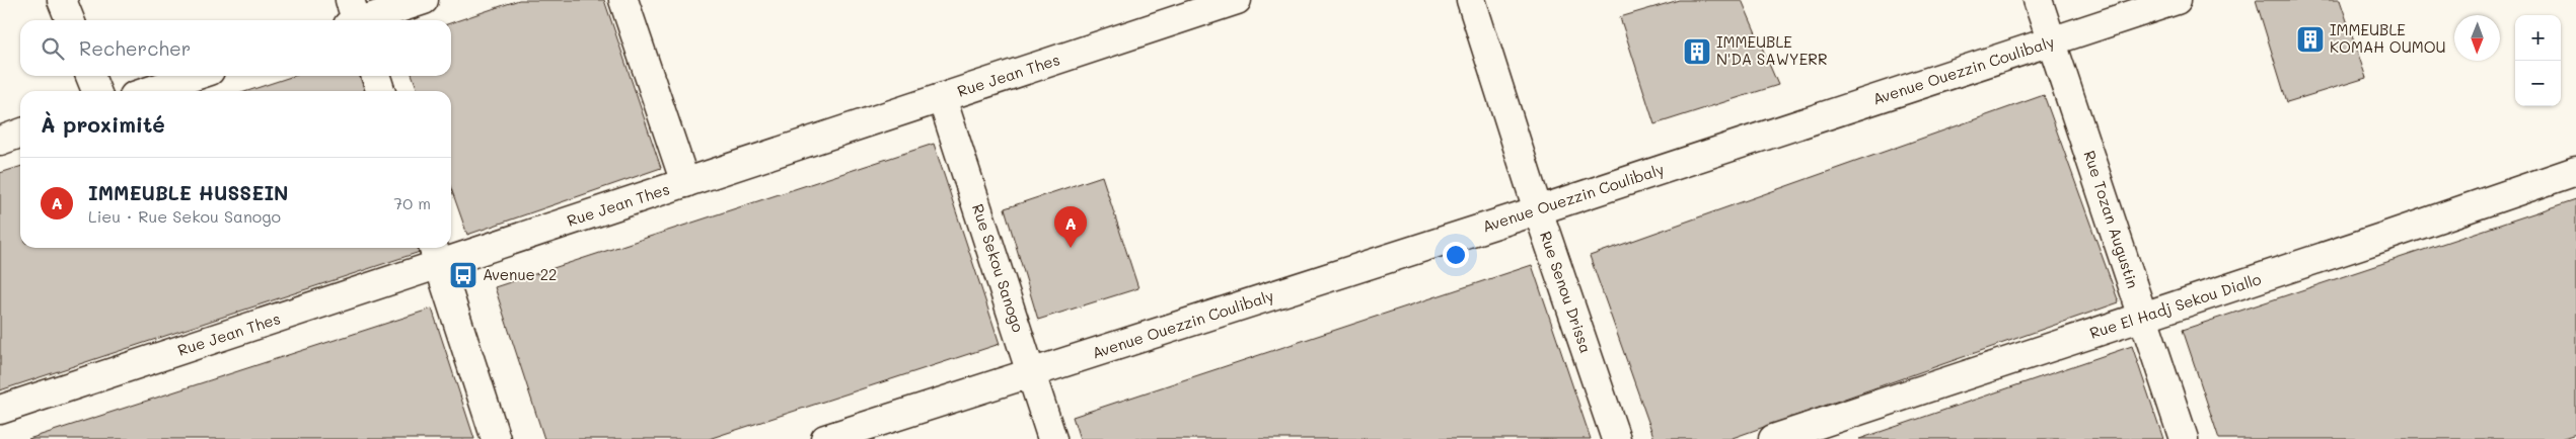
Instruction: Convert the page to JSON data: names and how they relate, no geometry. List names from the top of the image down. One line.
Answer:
{"streets":{"street":["Avenue Ouezzin Coulibaly","Rue Jean Thes","Rue Tozan Augustin","Rue Sekou Sanogo","Rue Senou Drissa","Rue El Hadj Sekou Diallo"]},"crossings":[["Avenue Ouezzin Coulibaly","Rue Tozan Augustin"],["Avenue Ouezzin Coulibaly","Rue Sekou Sanogo"],["Avenue Ouezzin Coulibaly","Rue Senou Drissa"],["Rue Jean Thes","Rue Sekou Sanogo"],["Rue Tozan Augustin","Rue El Hadj Sekou Diallo"]],"places":{"building":["IMMEUBLE KOMAH OUMOU","IMMEUBLE N'DA SAWYERR"],"bus stop":["Avenue 22"]},"north":"bottom","page":{"map_buttons":["+","−"],"search":"Rechercher","heading":"À proximité","list":[{"mark":"A","name":"IMMEUBLE HUSSEIN","note":"Lieu · Rue Sekou Sanogo","value":"70 m"}],"pins":"A"}}
